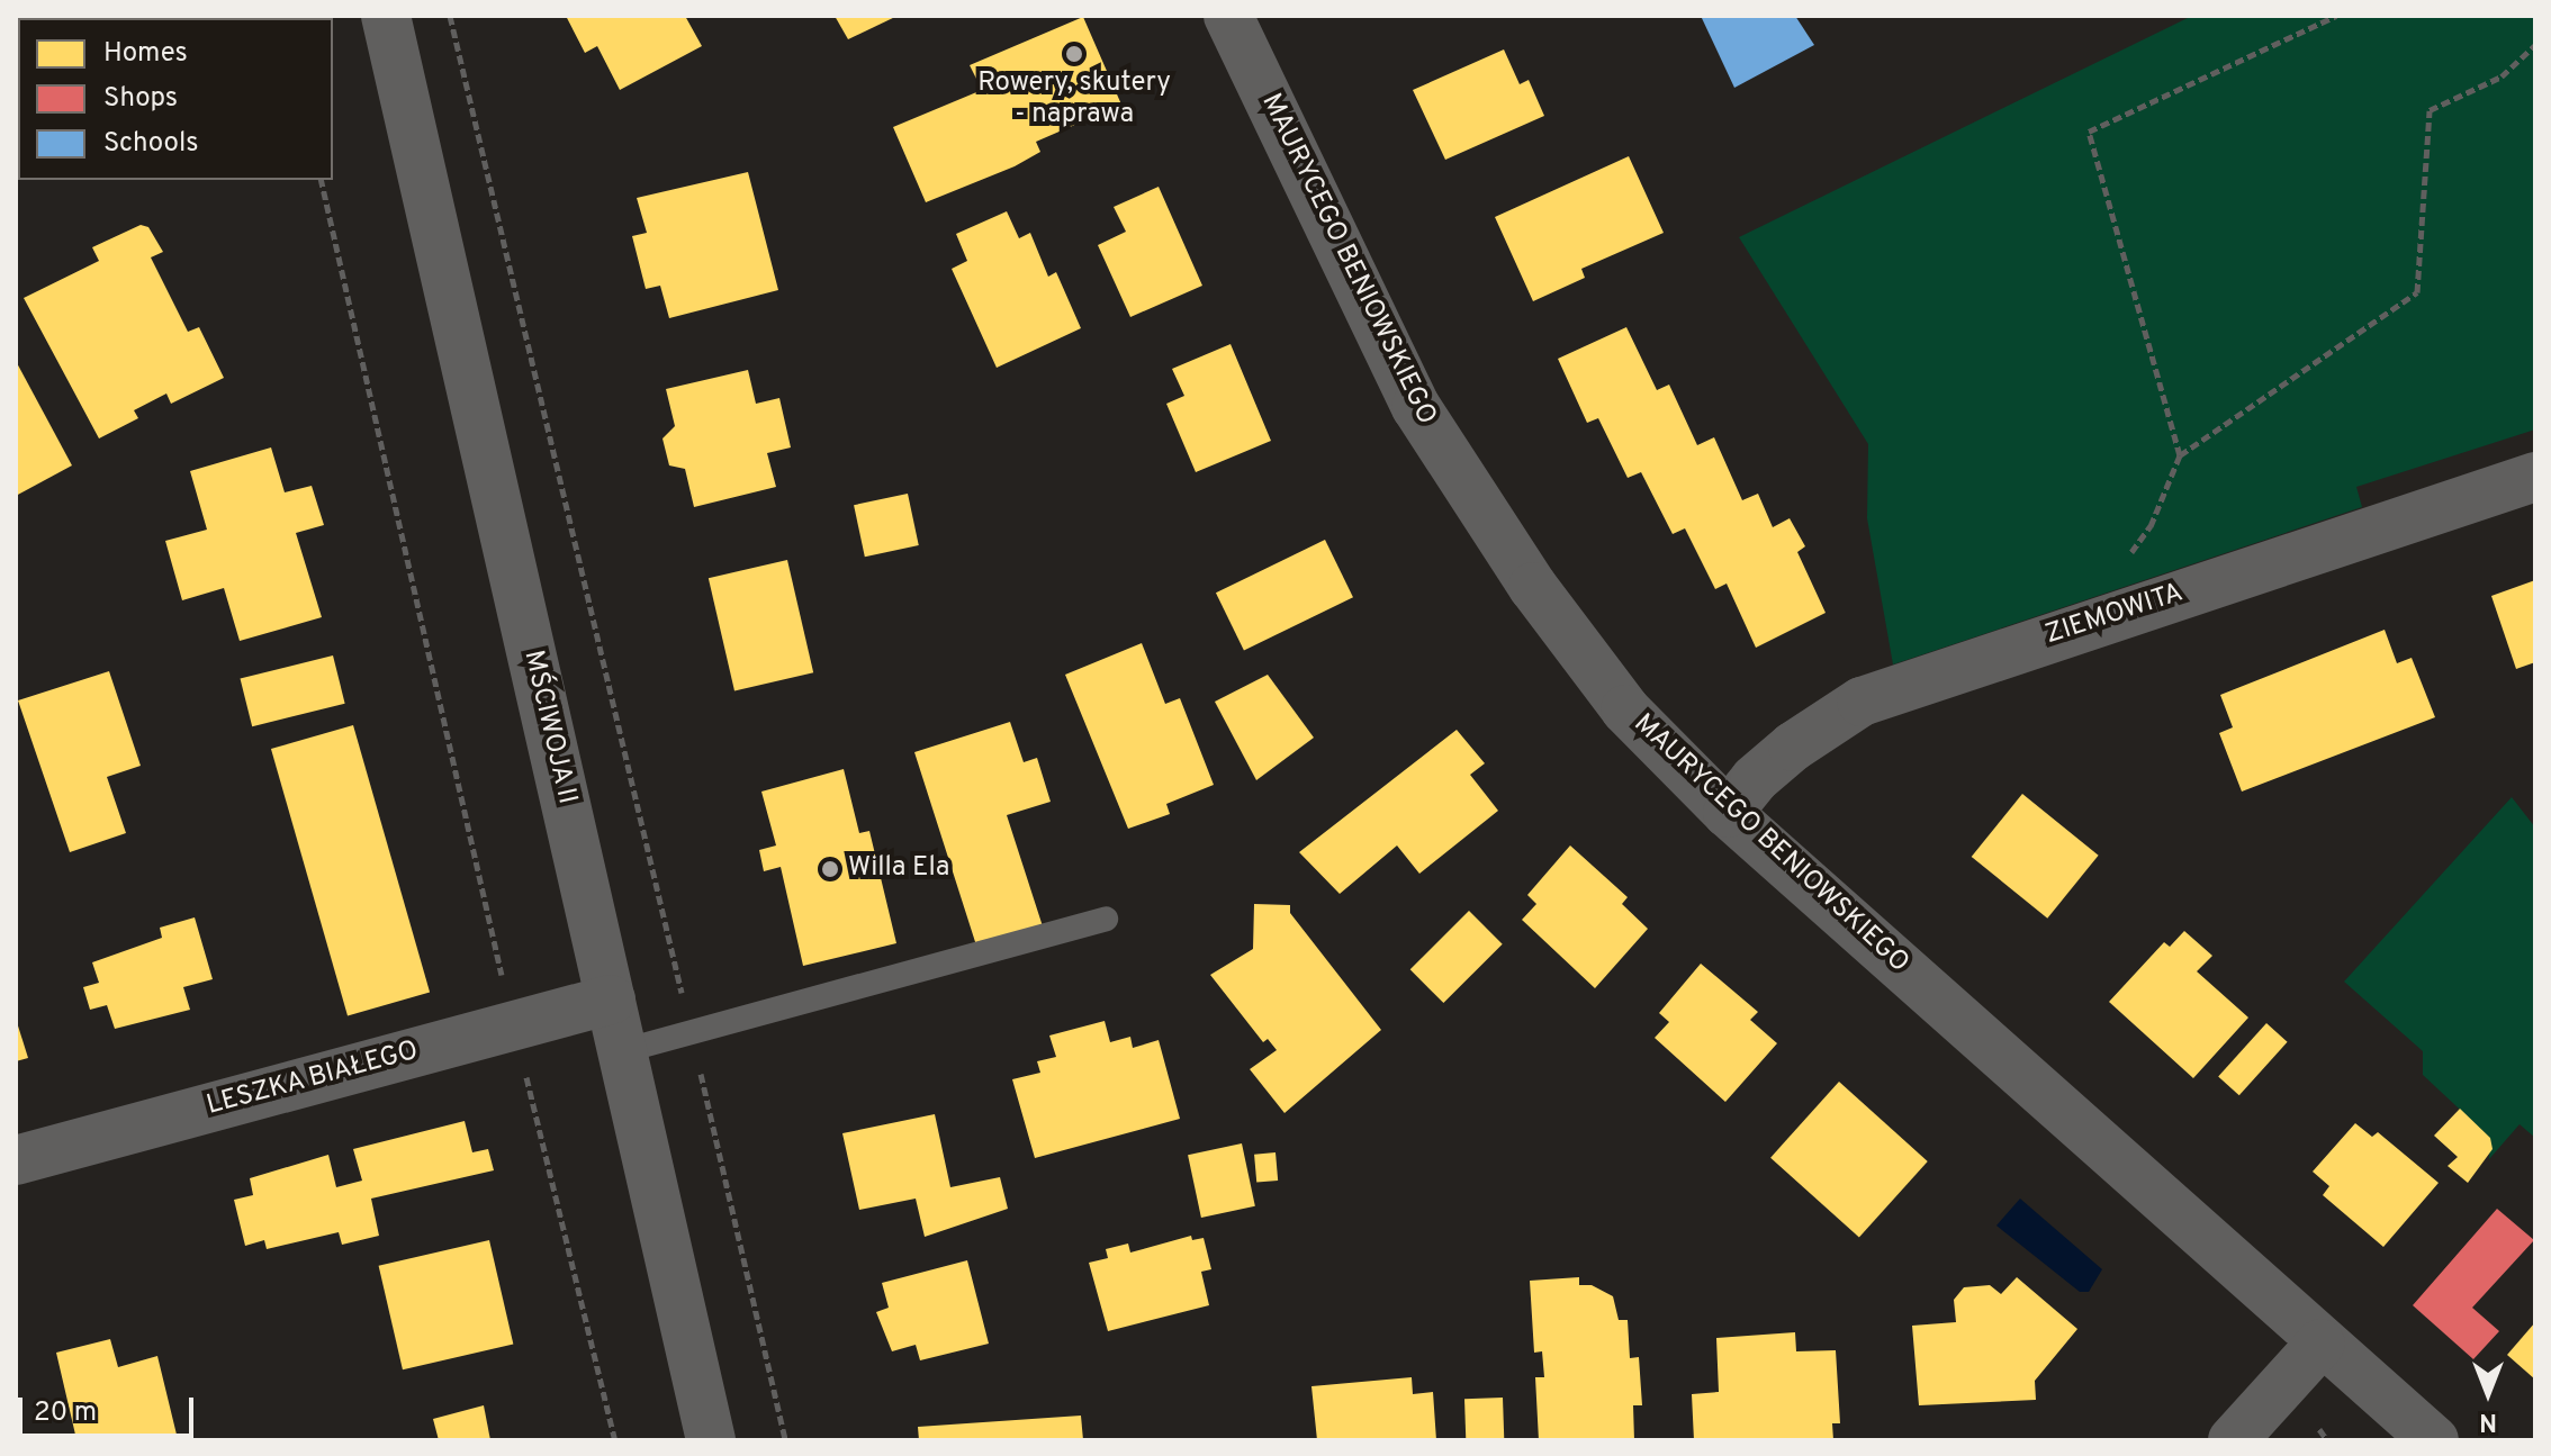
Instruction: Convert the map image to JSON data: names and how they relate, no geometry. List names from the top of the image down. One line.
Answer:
{"streets":{"street":["MAURYCEGO BENIOWSKIEGO","ZIEMOWITA","MŚCIWOJA II","LESZKA BIAŁEGO"]},"crossings":[["MAURYCEGO BENIOWSKIEGO","ZIEMOWITA"],["MŚCIWOJA II","LESZKA BIAŁEGO"]],"places":["Rowery, skutery - naprawa","Willa Ela"],"legend":["Homes","Shops","Schools"],"scale_bar":"20 m","north":"bottom"}
